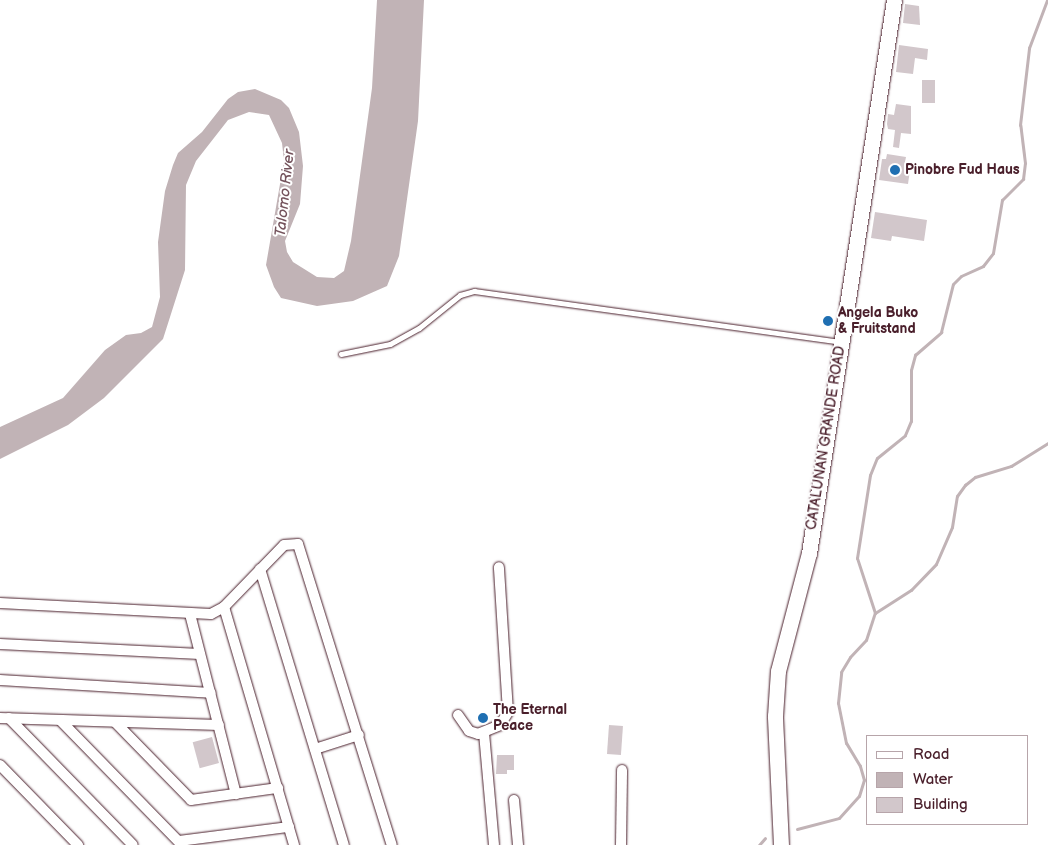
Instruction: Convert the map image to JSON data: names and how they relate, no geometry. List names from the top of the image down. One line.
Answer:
{"streets":{"main road":["CATALUNAN GRANDE ROAD"]},"water":["Talomo River"],"places":["Pinobre Fud Haus","Angela Buko & Fruitstand","The Eternal Peace"],"legend":["Road","Water","Building"]}
